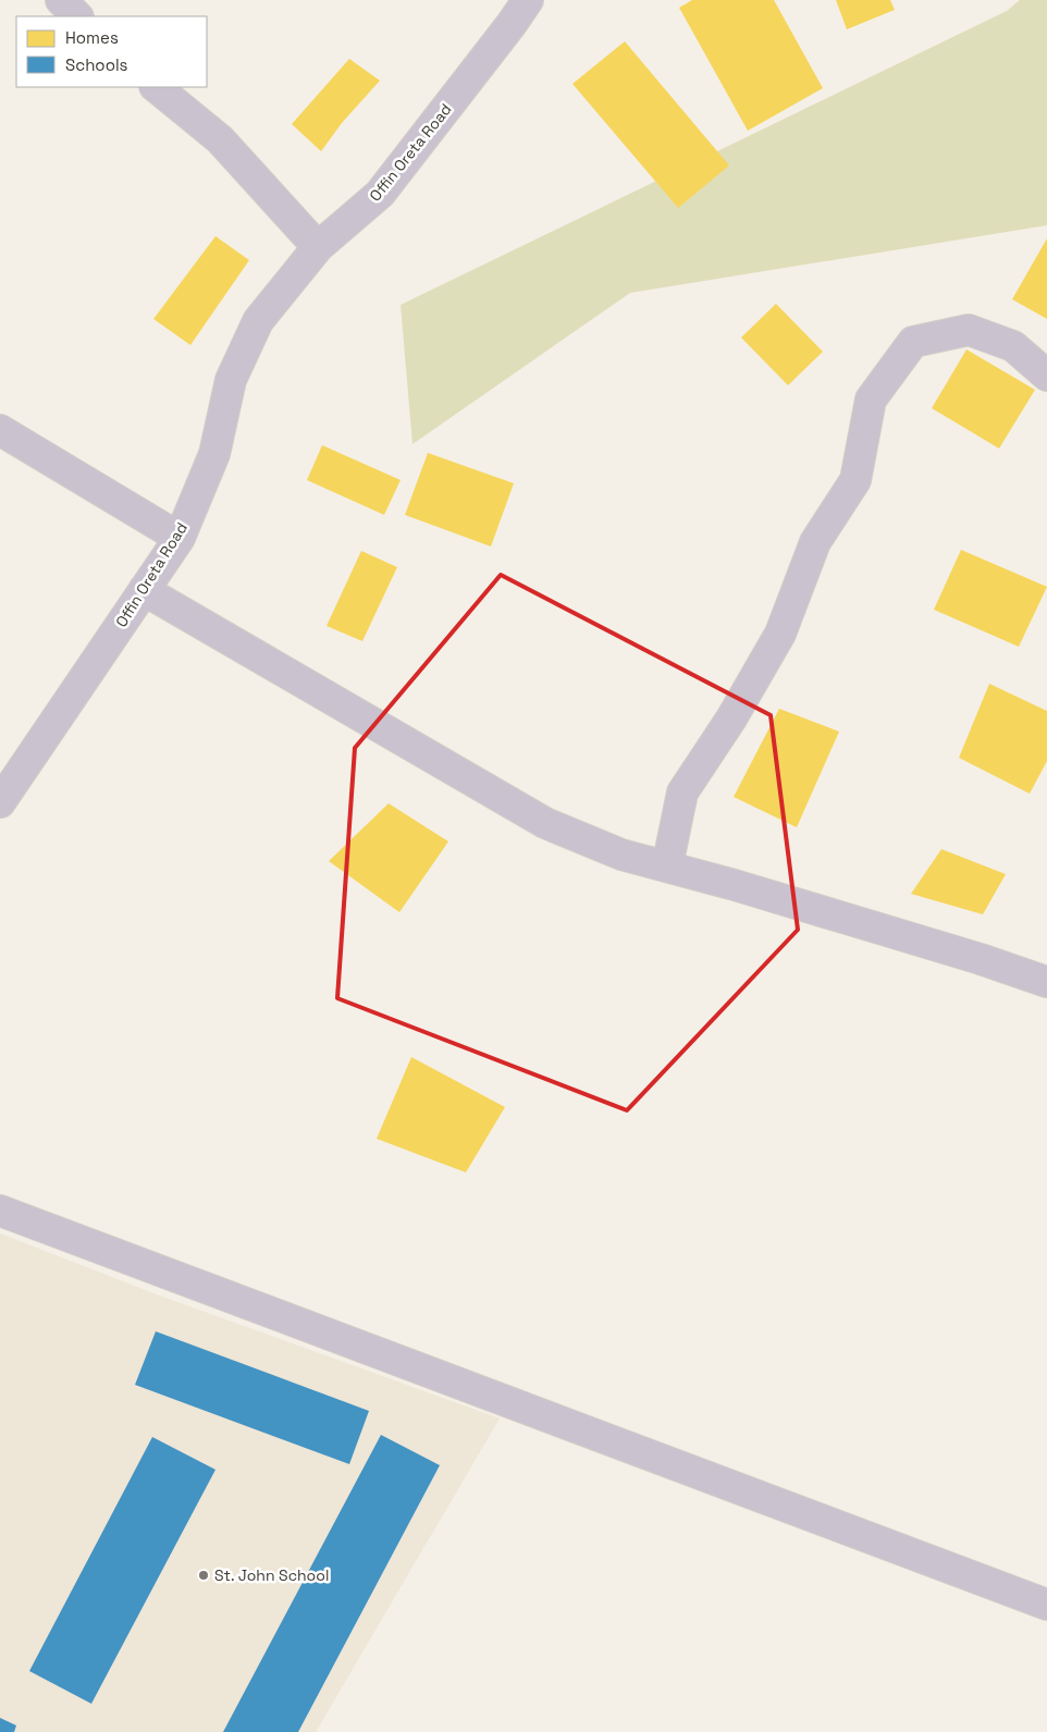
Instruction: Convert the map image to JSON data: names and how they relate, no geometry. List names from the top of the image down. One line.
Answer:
{"streets":{"street":["Offin Oreta Road"]},"places":["St. John School"],"legend":["Homes","Schools"]}
